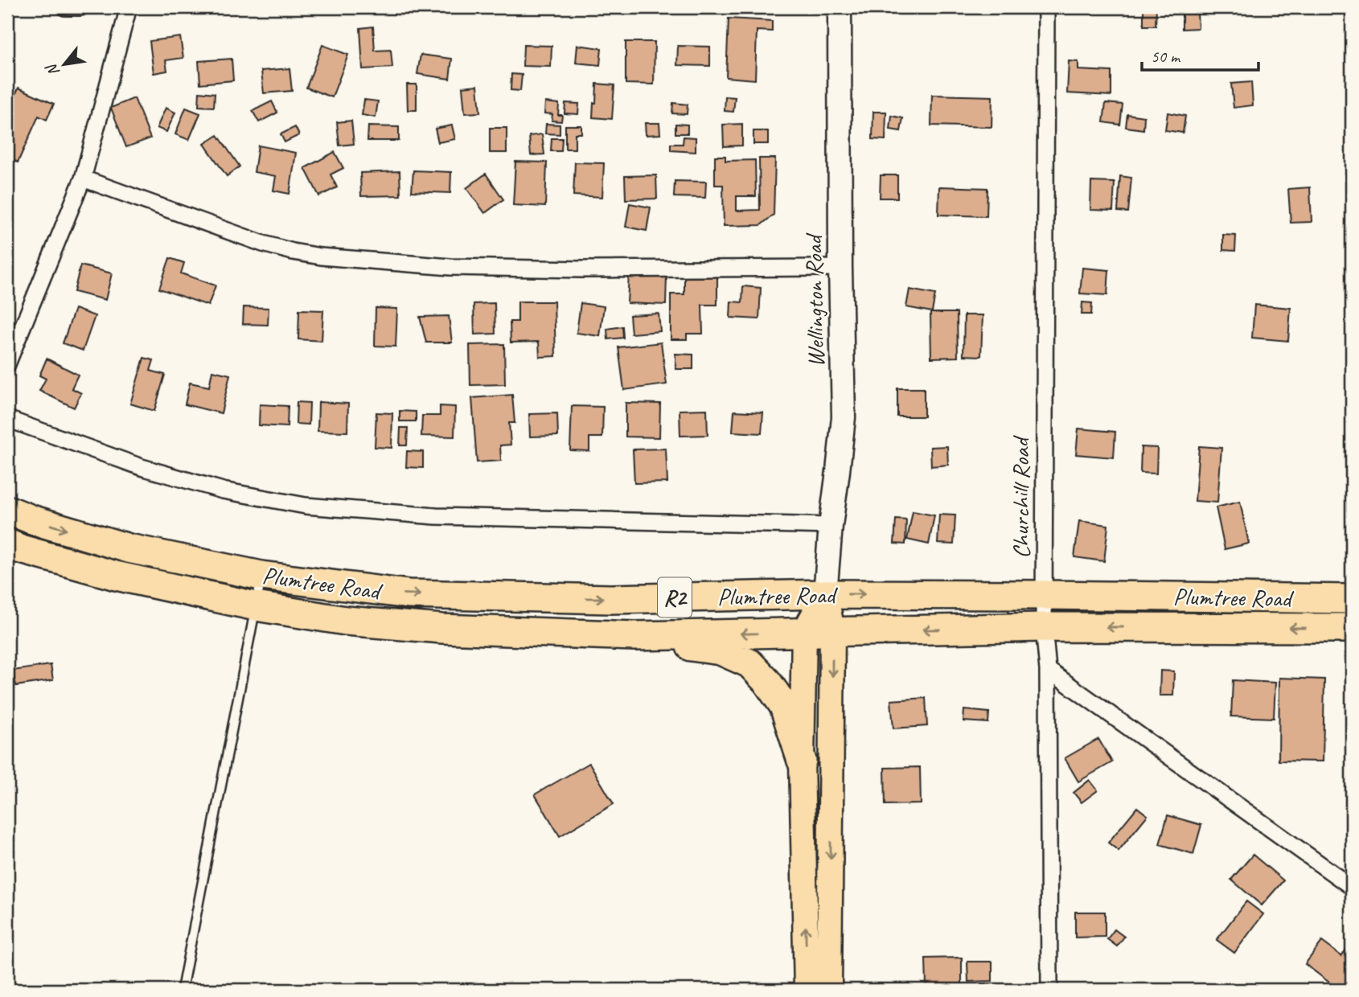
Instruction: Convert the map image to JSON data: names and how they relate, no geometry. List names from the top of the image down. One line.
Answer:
{"streets":{"highway":["Plumtree Road","R2"],"main road":["Wellington Road"],"street":["Churchill Road"]},"crossings":[["Wellington Road","Plumtree Road"],["Churchill Road","Plumtree Road"]],"scale_bar":"50 m","north":"bottom left"}
